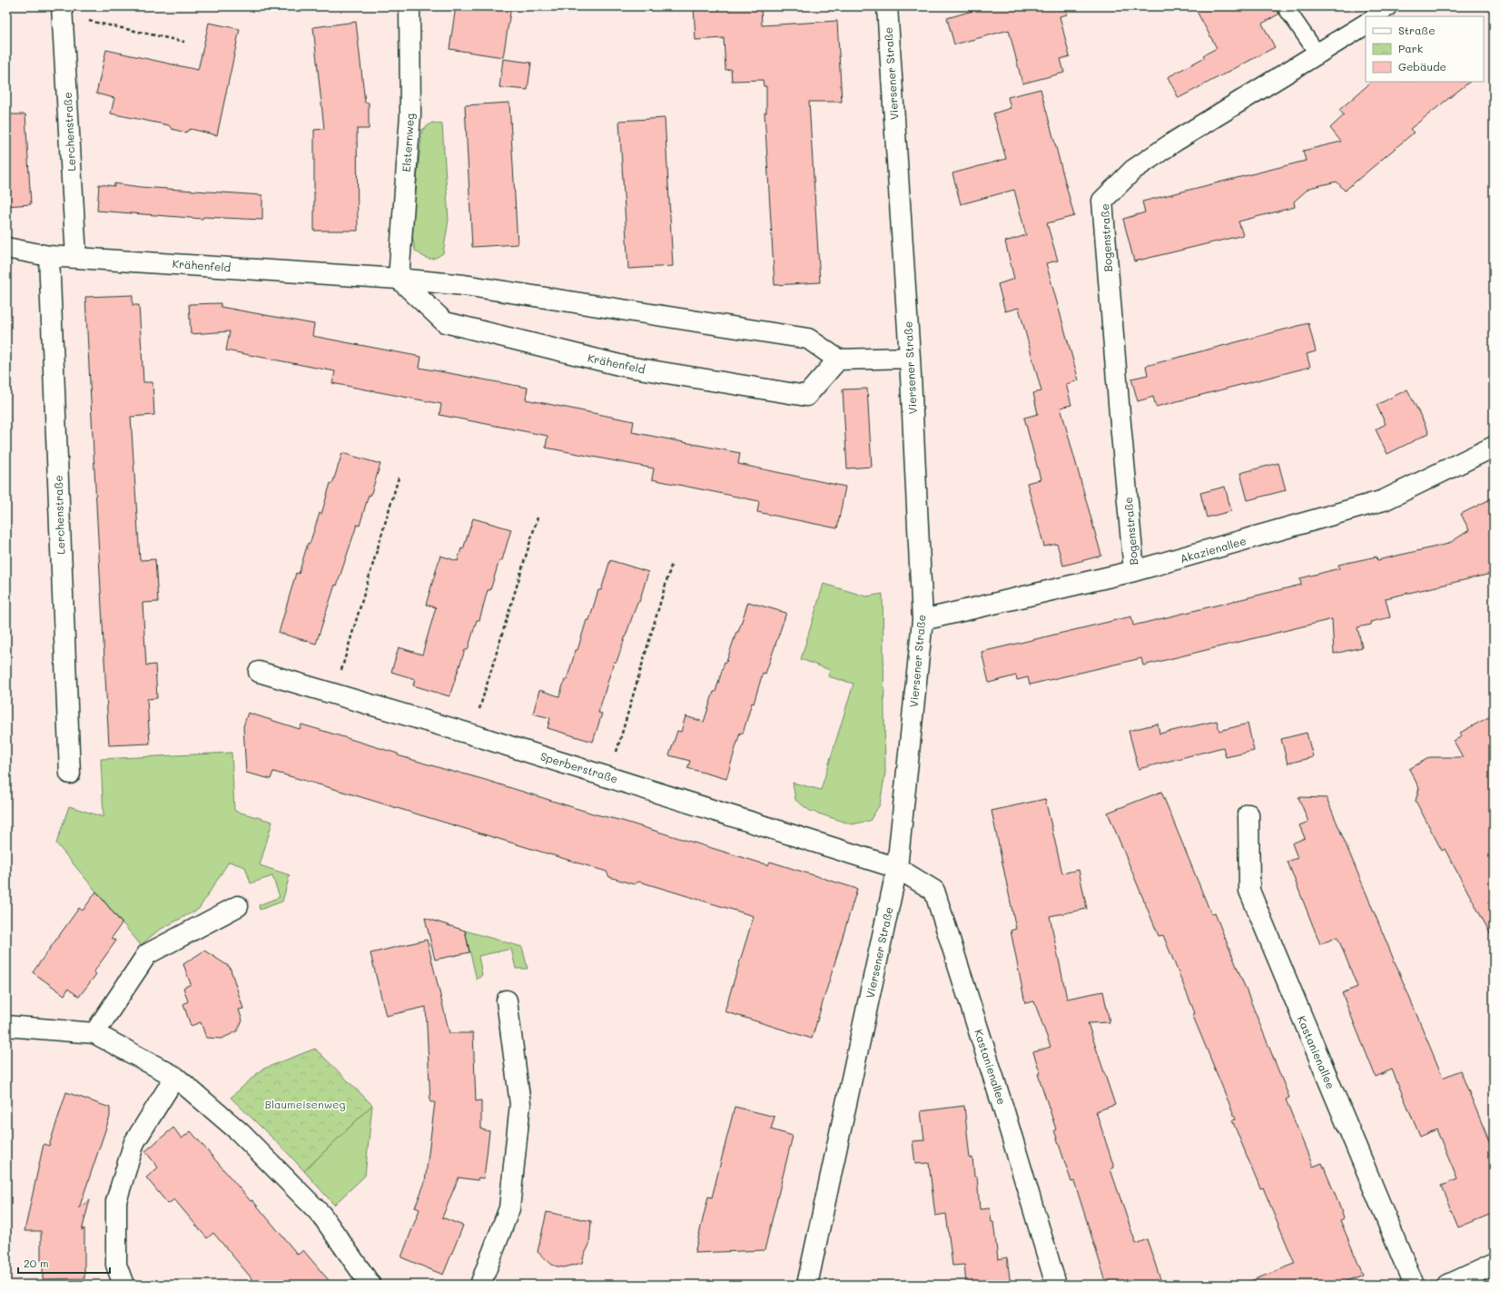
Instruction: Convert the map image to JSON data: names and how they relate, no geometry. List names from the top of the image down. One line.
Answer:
{"streets":{"street":["Viersener Straße","Lerchenstraße","Elsternweg","Bogenstraße","Krähenfeld","Akazienallee","Sperberstraße","Kastanienallee"]},"crossings":[["Viersener Straße","Akazienallee"],["Viersener Straße","Sperberstraße"],["Viersener Straße","Kastanienallee"],["Lerchenstraße","Krähenfeld"],["Elsternweg","Krähenfeld"],["Bogenstraße","Akazienallee"],["Sperberstraße","Kastanienallee"]],"parks":["Blaumeisenweg"],"legend":["Straße","Park","Gebäude"],"scale_bar":"20 m"}
